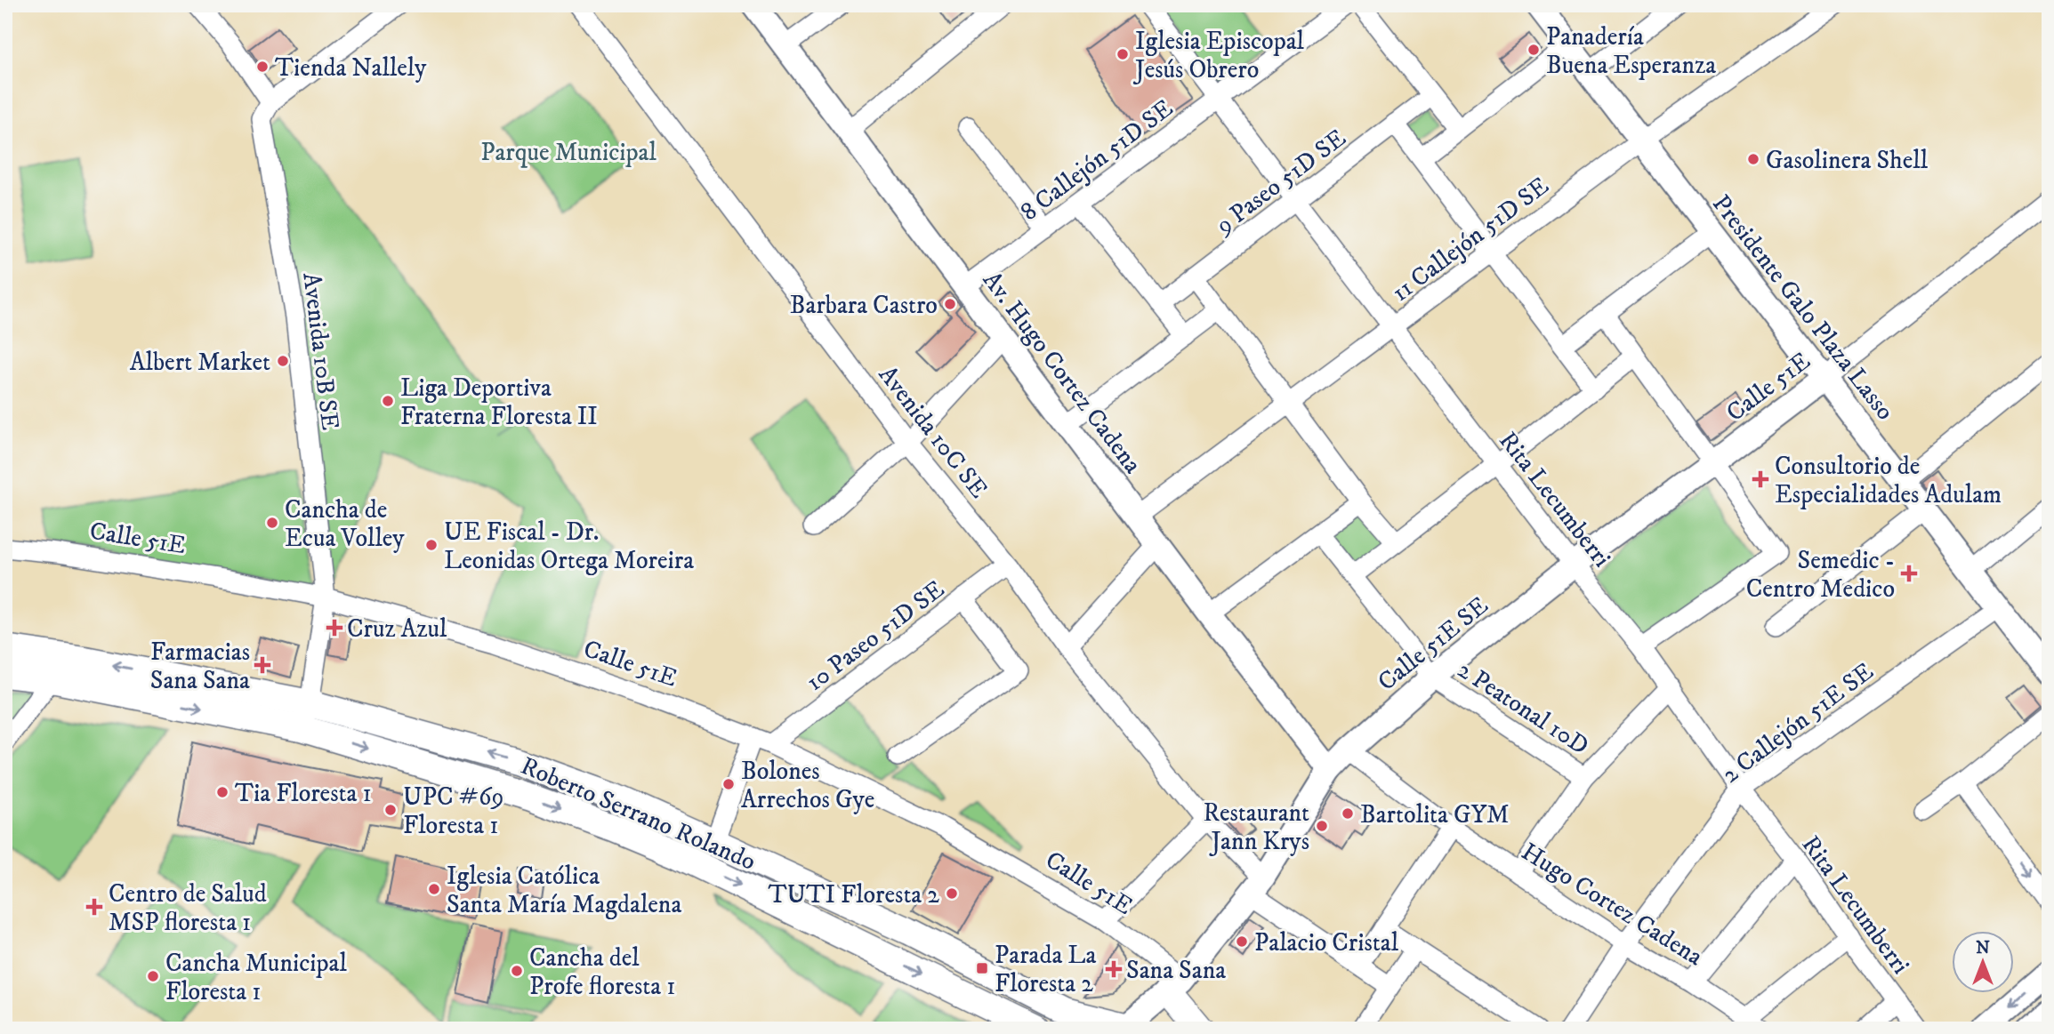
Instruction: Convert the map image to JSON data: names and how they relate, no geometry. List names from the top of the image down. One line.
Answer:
{"streets":{"main road":["Roberto Serrano Rolando"],"street":["8 Callejón 51D SE","9 Paseo 51D SE","11 Callejón 51D SE","Presidente Galo Plaza Lasso","Avenida 10B SE","Av. Hugo Cortez Cadena","Calle 51E","Avenida 10C SE","Rita Lecumberri","10 Paseo 51D SE","Calle 51E SE","2 Peatonal 10D","2 Callejón 51E SE","Hugo Cortez Cadena"]},"crossings":[["8 Callejón 51D SE","Av. Hugo Cortez Cadena"],["8 Callejón 51D SE","Rita Lecumberri"],["9 Paseo 51D SE","Rita Lecumberri"],["11 Callejón 51D SE","Presidente Galo Plaza Lasso"],["11 Callejón 51D SE","Av. Hugo Cortez Cadena"],["11 Callejón 51D SE","Rita Lecumberri"],["Presidente Galo Plaza Lasso","Calle 51E"],["Presidente Galo Plaza Lasso","2 Callejón 51E SE"],["Avenida 10B SE","Calle 51E"],["Avenida 10B SE","Roberto Serrano Rolando"],["Av. Hugo Cortez Cadena","Calle 51E SE"],["Calle 51E","Rita Lecumberri"],["Calle 51E","10 Paseo 51D SE"],["Calle 51E","Calle 51E SE"],["Avenida 10C SE","10 Paseo 51D SE"],["Avenida 10C SE","Calle 51E SE"],["Rita Lecumberri","Calle 51E SE"],["Rita Lecumberri","2 Callejón 51E SE"],["Calle 51E SE","2 Peatonal 10D"],["Calle 51E SE","Roberto Serrano Rolando"],["Calle 51E SE","Hugo Cortez Cadena"],["2 Callejón 51E SE","Hugo Cortez Cadena"]],"parks":["Parque Municipal"],"places":{"other":["Panadería Buena Esperanza","Iglesia Episcopal Jesús Obrero","Tienda Nallely","Gasolinera Shell","Barbara Castro","Albert Market","Liga Deportiva Fraterna Floresta II","Cancha de Ecua Volley","UE Fiscal - Dr. Leonidas Ortega Moreira","Bolones Arrechos Gye","Tia Floresta 1","UPC #69 Floresta 1","Bartolita GYM","Restaurant Jann Krys","Iglesia Católica Santa María Magdalena","TUTI Floresta 2","Palacio Cristal","Cancha del Profe floresta 1","Cancha Municipal Floresta 1"],"health":["Consultorio de Especialidades Adulam","Semedic - Centro Medico","Cruz Azul","Farmacias Sana Sana","Centro de Salud MSP floresta 1","Sana Sana"],"transit":["Parada La Floresta 2"]},"north":"top"}
